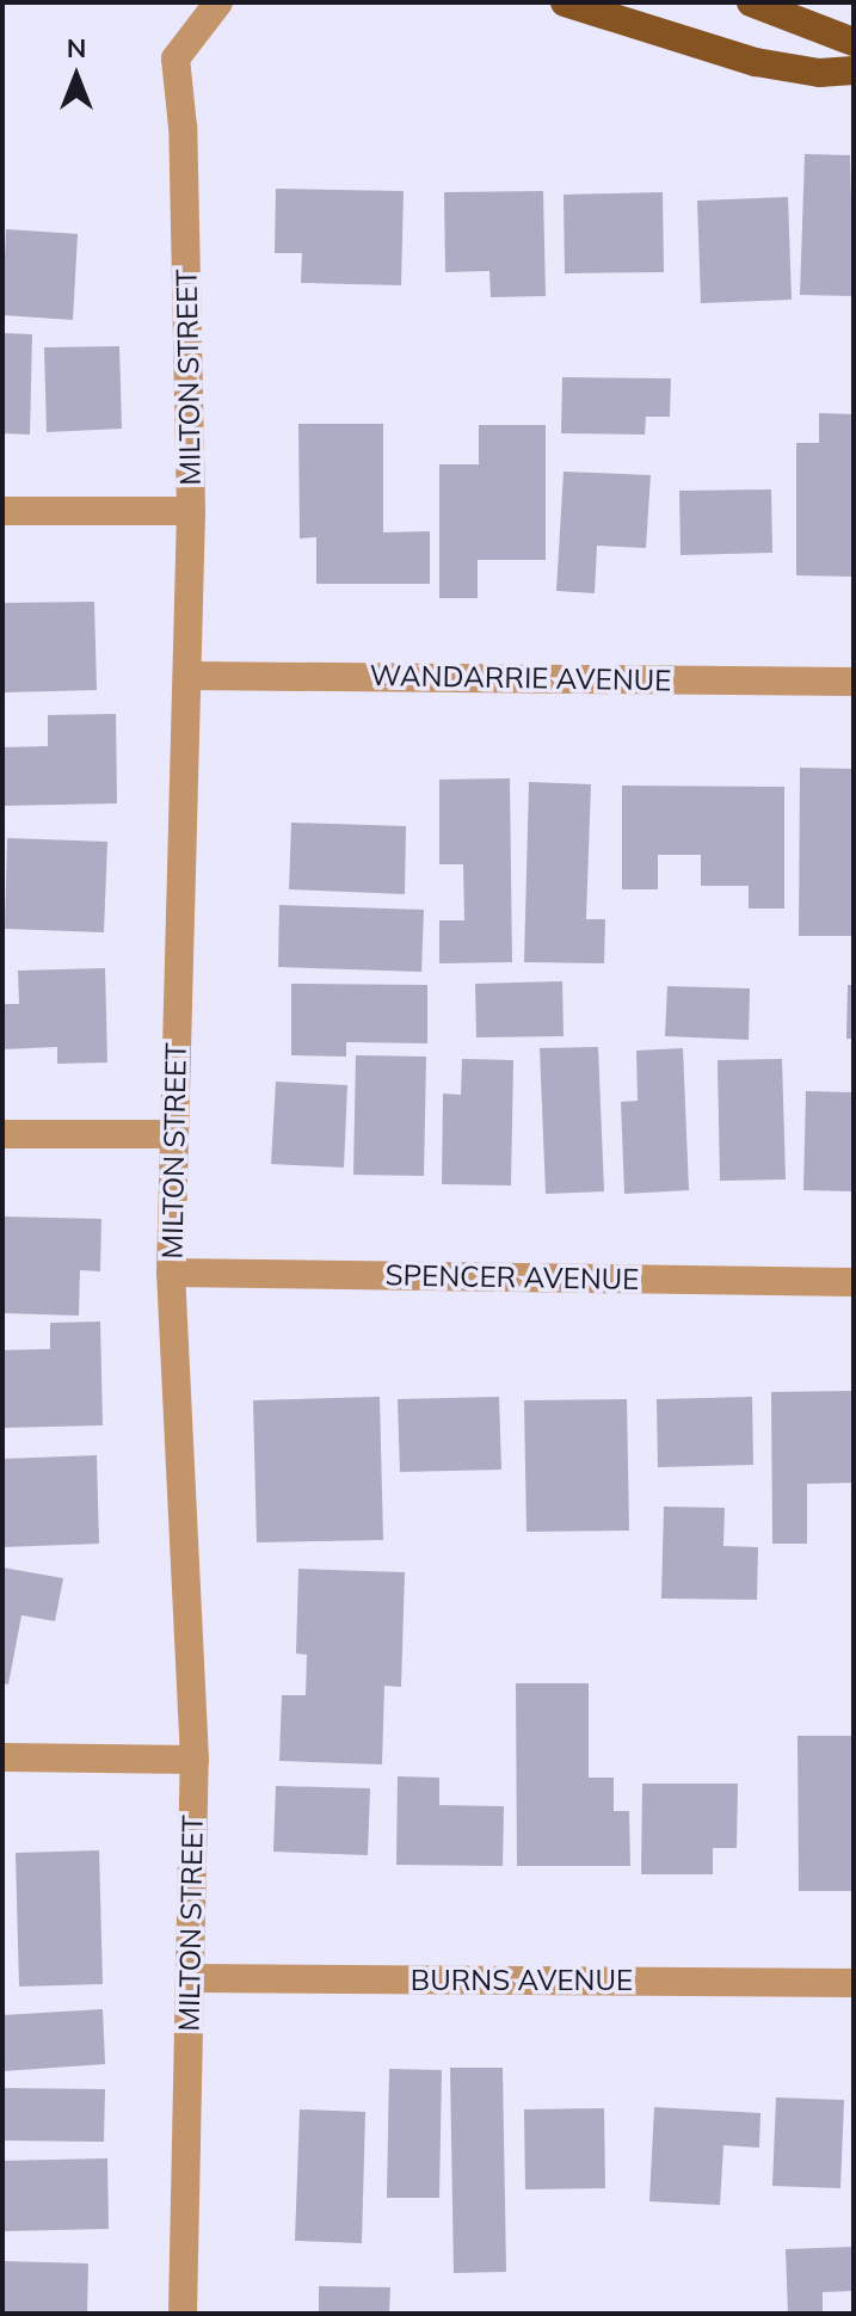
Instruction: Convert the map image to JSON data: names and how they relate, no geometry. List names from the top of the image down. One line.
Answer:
{"streets":{"street":["MILTON STREET","WANDARRIE AVENUE","SPENCER AVENUE","BURNS AVENUE"]},"crossings":[["MILTON STREET","WANDARRIE AVENUE"],["MILTON STREET","SPENCER AVENUE"],["MILTON STREET","BURNS AVENUE"]],"north":"top"}
